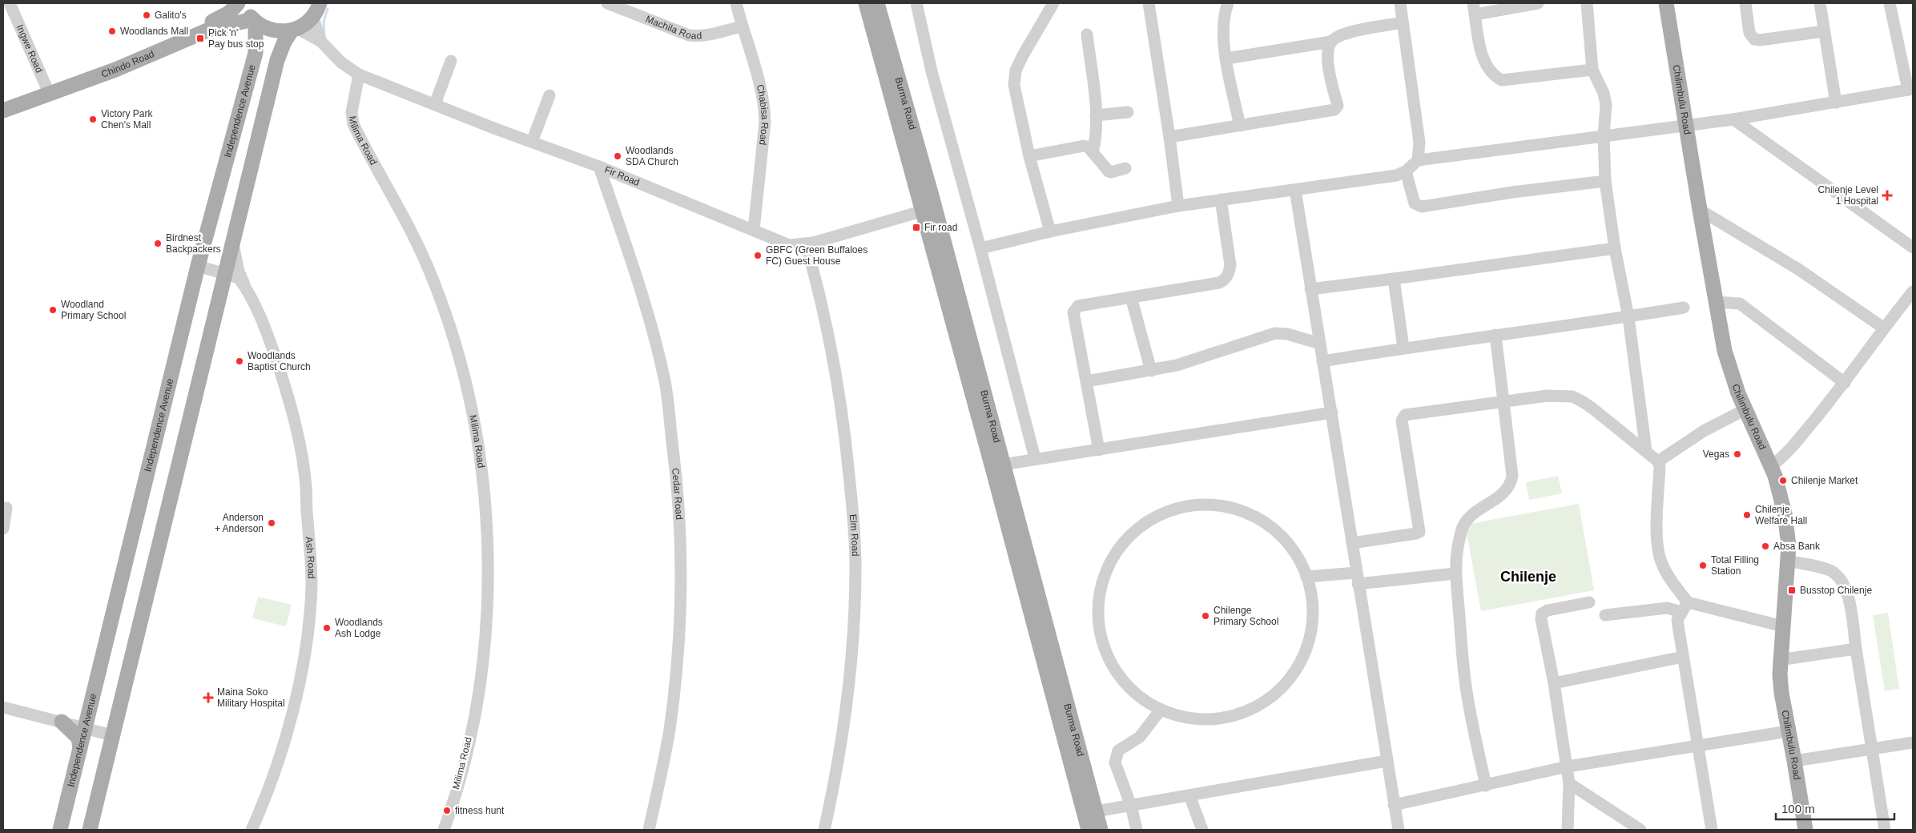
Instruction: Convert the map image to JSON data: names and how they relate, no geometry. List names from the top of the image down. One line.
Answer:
{"streets":{"main road":["Chindo Road","Chilimbulu Road","Burma Road","Independence Avenue"],"street":["Machila Road","Ingwe Road","Chabisa Road","Milima Road","Fir Road","Cedar Road","Elm Road","Ash Road"]},"crossings":[["Machila Road","Chabisa Road"],["Ingwe Road","Chindo Road"],["Chindo Road","Independence Avenue"],["Burma Road","Fir Road"],["Chabisa Road","Fir Road"],["Milima Road","Fir Road"],["Fir Road","Cedar Road"],["Fir Road","Elm Road"]],"districts":["Chilenje"],"places":{"other":["Galito's","Woodlands Mall","Victory Park Chen's Mall","Woodlands SDA Church","Birdnest Backpackers","GBFC (Green Buffaloes FC) Guest House","Woodland Primary School","Woodlands Baptist Church","Vegas","Chilenje Market","Chilenje Welfare Hall","Anderson + Anderson","Absa Bank","Total Filling Station","Chilenge Primary School","Woodlands Ash Lodge","fitness hunt"],"transit":["Pick 'n' Pay bus stop","Fir road","Busstop Chilenje"],"health":["Chilenje Level 1 Hospital","Maina Soko Military Hospital"]},"scale_bar":"100 m"}
